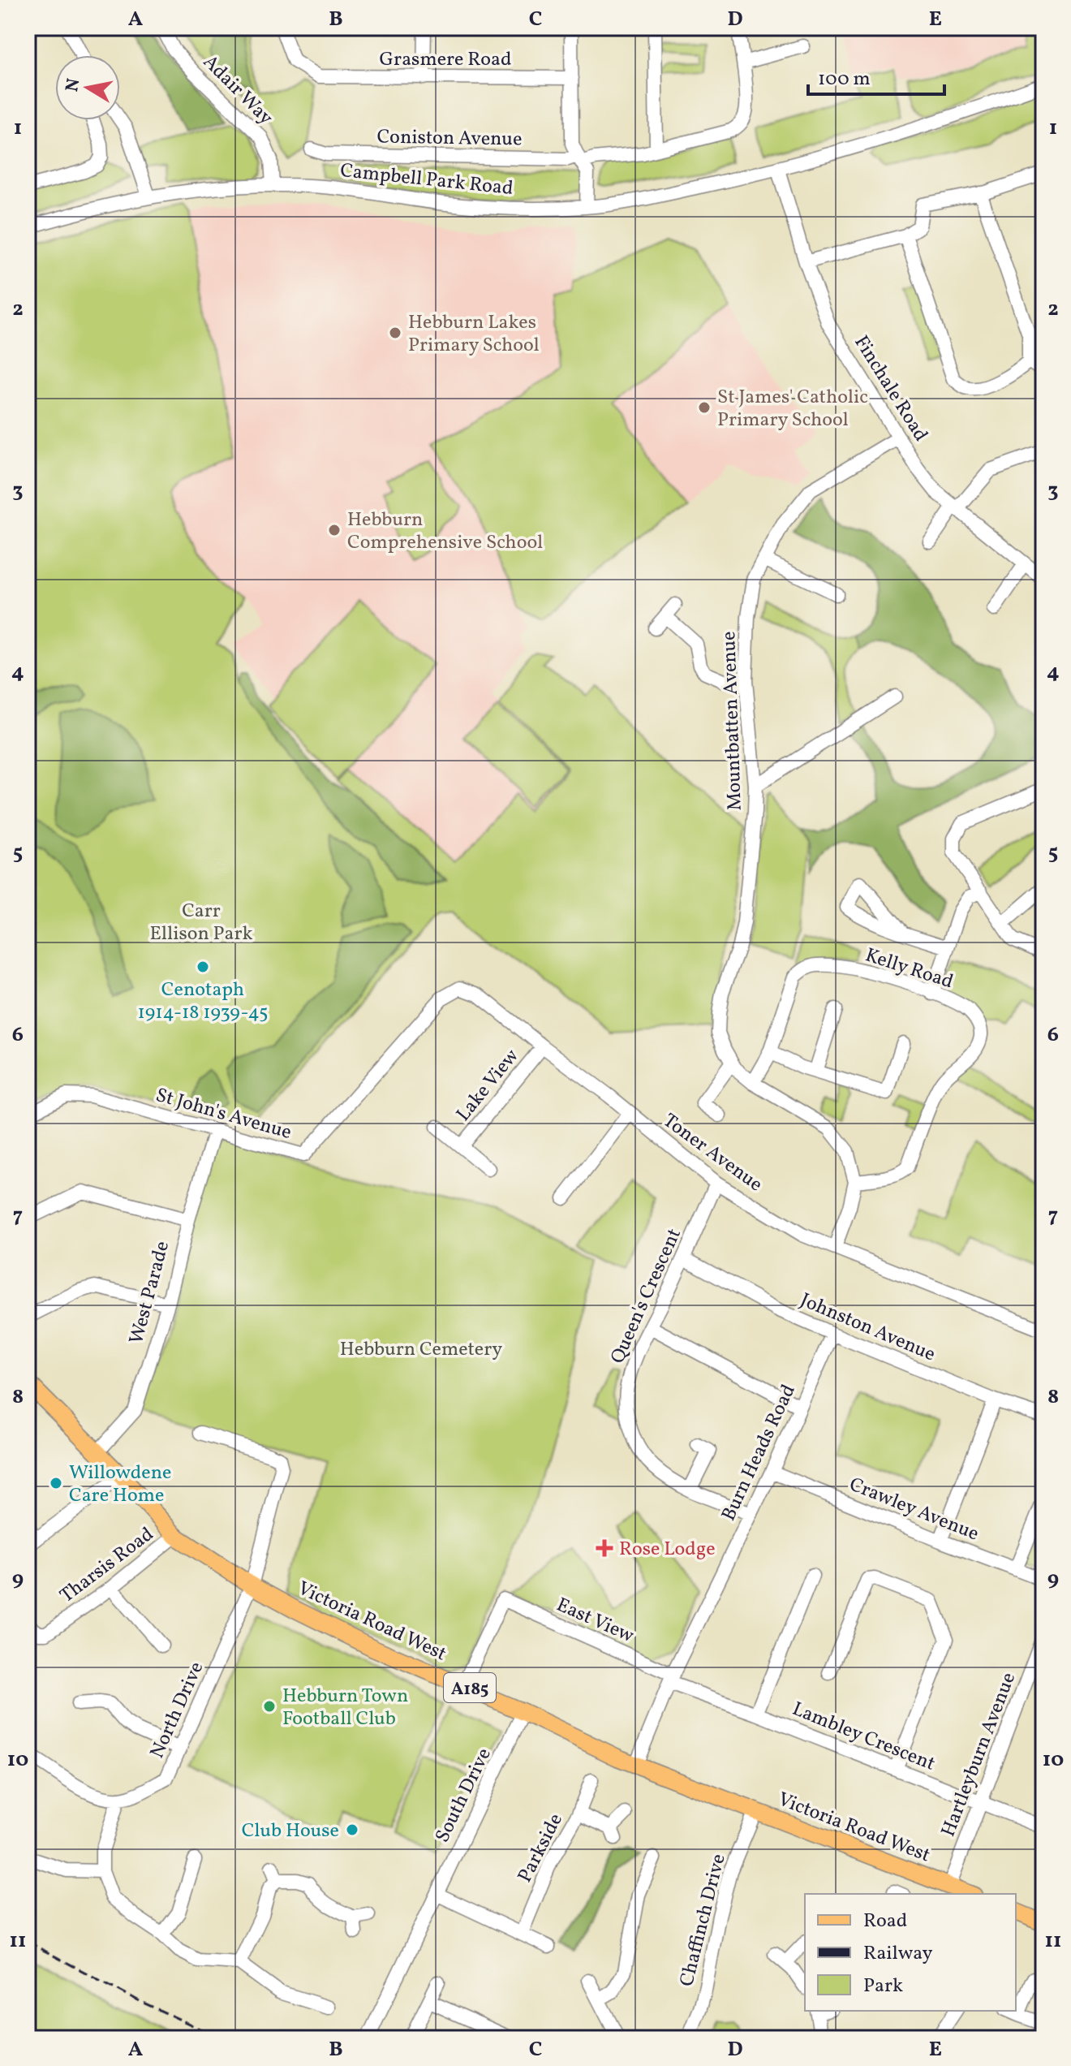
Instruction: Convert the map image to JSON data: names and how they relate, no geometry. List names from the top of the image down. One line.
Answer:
{"streets":{"main road":["Victoria Road West","A185"],"street":["Grasmere Road","Adair Way","Coniston Avenue","Campbell Park Road","Finchale Road","Mountbatten Avenue","Kelly Road","Lake View","St John's Avenue","Toner Avenue","West Parade","Queen's Crescent","Johnston Avenue","Burn Heads Road","Crawley Avenue","Tharsis Road","East View","North Drive","Lambley Crescent","Hartleyburn Avenue","South Drive","Parkside","Chaffinch Drive"]},"crossings":[["Adair Way","Campbell Park Road"],["Campbell Park Road","Finchale Road"],["Finchale Road","Mountbatten Avenue"],["Mountbatten Avenue","Kelly Road"],["Mountbatten Avenue","Toner Avenue"],["Lake View","Toner Avenue"],["St John's Avenue","Toner Avenue"],["St John's Avenue","West Parade"],["Toner Avenue","Queen's Crescent"],["West Parade","Victoria Road West"],["Queen's Crescent","Johnston Avenue"],["Queen's Crescent","Burn Heads Road"],["Johnston Avenue","Burn Heads Road"],["Burn Heads Road","Crawley Avenue"],["Burn Heads Road","East View"],["Burn Heads Road","Victoria Road West"],["Burn Heads Road","Lambley Crescent"],["Tharsis Road","Victoria Road West"],["East View","Victoria Road West"],["East View","Lambley Crescent"],["Victoria Road West","North Drive"],["Victoria Road West","Hartleyburn Avenue"],["Victoria Road West","South Drive"],["Victoria Road West","Chaffinch Drive"],["Lambley Crescent","Hartleyburn Avenue"]],"parks":["Carr Ellison Park","Hebburn Cemetery"],"places":{"other":["Hebburn Lakes Primary School","St James' Catholic Primary School","Hebburn Comprehensive School","Cenotaph 1914-18 1939-45","Willowdene Care Home","Hebburn Town Football Club","Club House"],"health":["Rose Lodge"]},"legend":["Road","Railway","Park"],"scale_bar":"100 m","north":"left","grid":{"columns":["A","B","C","D","E"],"rows":["1","2","3","4","5","6","7","8","9","10","11"]}}
